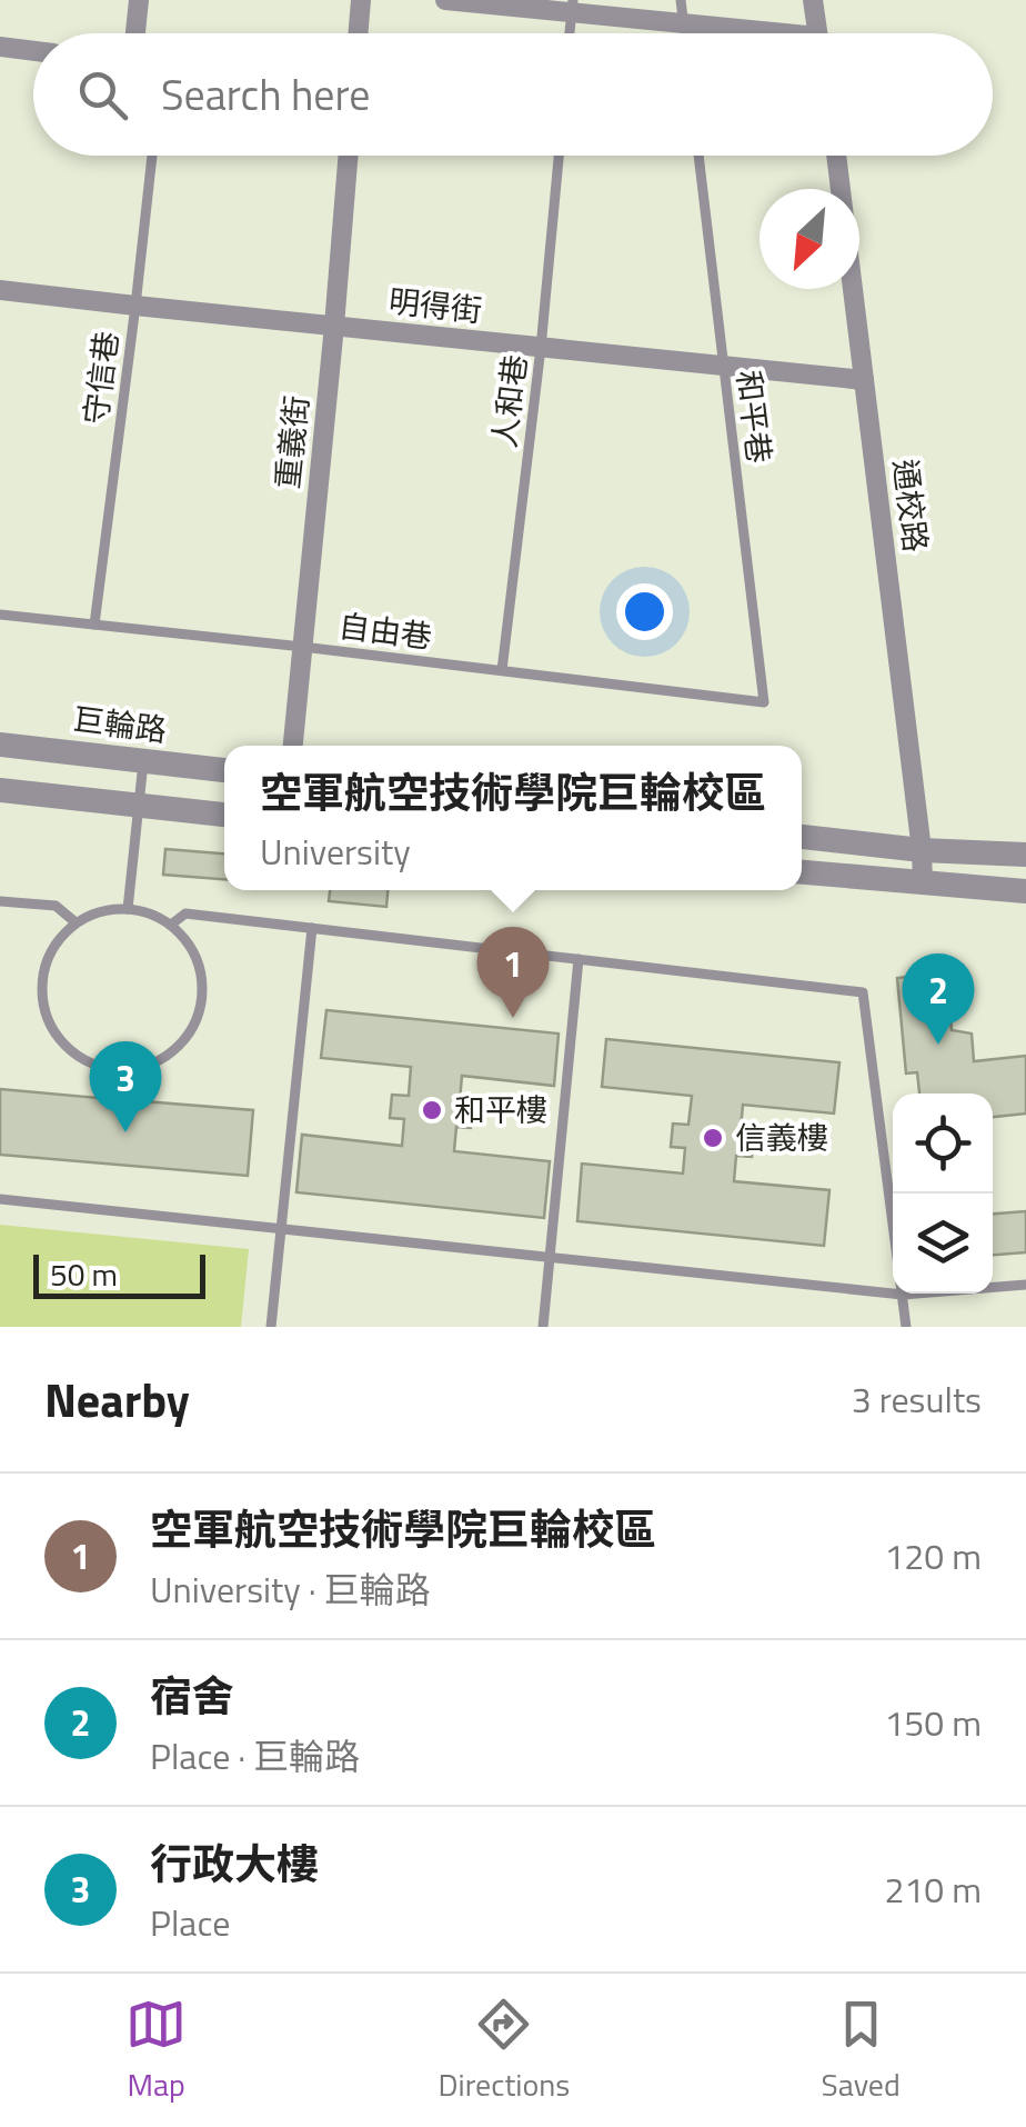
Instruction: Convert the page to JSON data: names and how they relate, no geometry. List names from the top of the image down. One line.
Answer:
{"streets":{"street":["明得街","重義街","通校路","巨輪路"],"lane":["守信巷","人和巷","和平巷","自由巷"]},"crossings":[["明得街","守信巷"],["明得街","人和巷"],["明得街","和平巷"],["明得街","重義街"],["明得街","通校路"],["守信巷","自由巷"],["人和巷","自由巷"],["和平巷","自由巷"],["重義街","自由巷"]],"places":["和平樓","信義樓"],"scale_bar":"50 m","north":"bottom left","page":{"search":"Search here","popup":["空軍航空技術學院巨輪校區","University"],"pins":["1","2","3"],"scale":"50 m","heading":["Nearby","3 results"],"list":[{"mark":"1","name":"空軍航空技術學院巨輪校區","note":"University · 巨輪路","value":"120 m"},{"mark":"2","name":"宿舍","note":"Place · 巨輪路","value":"150 m"},{"mark":"3","name":"行政大樓","note":"Place","value":"210 m"}],"nav":["Map","Directions","Saved"]}}
